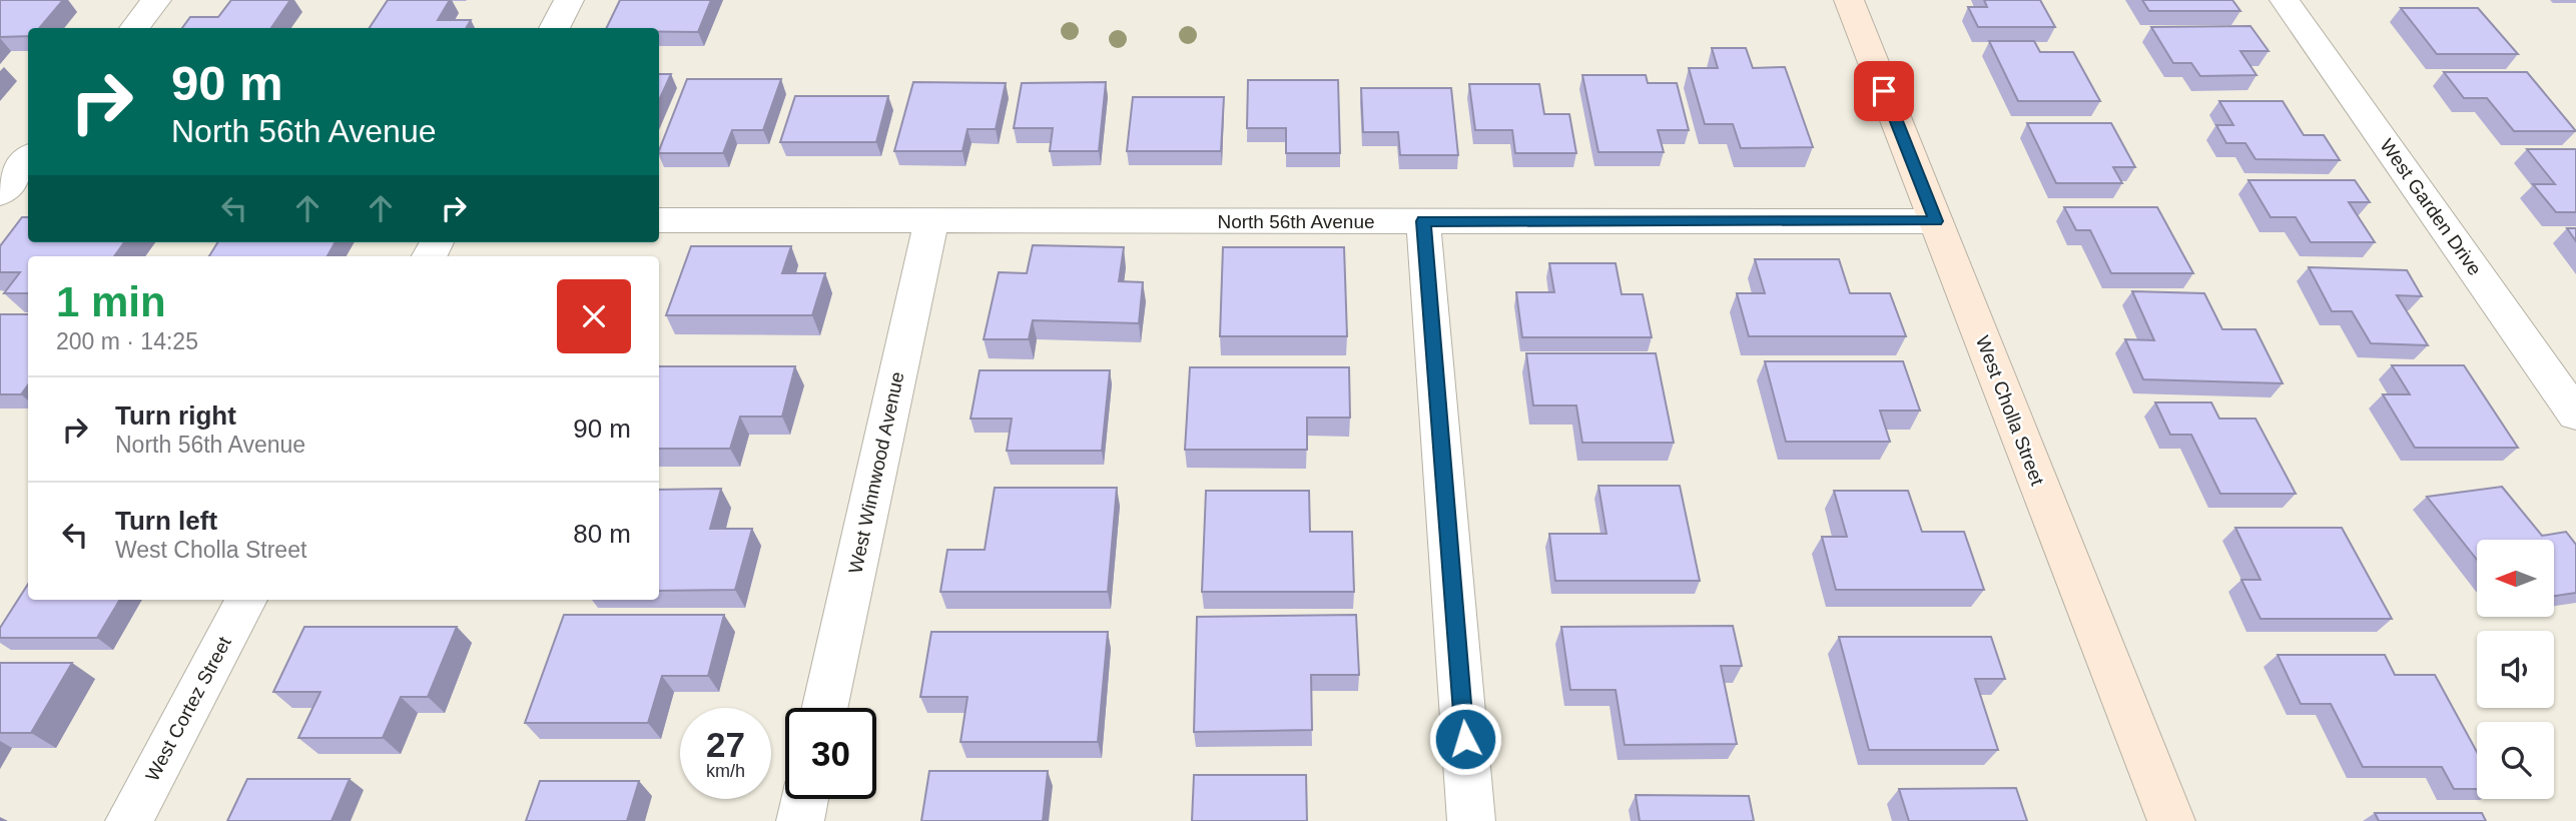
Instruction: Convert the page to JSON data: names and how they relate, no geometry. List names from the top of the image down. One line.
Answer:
{"streets":{"street":["West Garden Drive","North 56th Avenue","West Cholla Street","West Winnwood Avenue","West Cortez Street"]},"crossings":[["North 56th Avenue","West Cholla Street"],["North 56th Avenue","West Winnwood Avenue"]],"north":"left","page":{"turn":["90 m","North 56th Avenue"],"heading":["1 min","200 m · 14:25"],"list":[{"name":"Turn right","note":"North 56th Avenue","value":"90 m"},{"name":"Turn left","note":"West Cholla Street","value":"80 m"}],"speed":"27 km/h","limit":"30"}}
